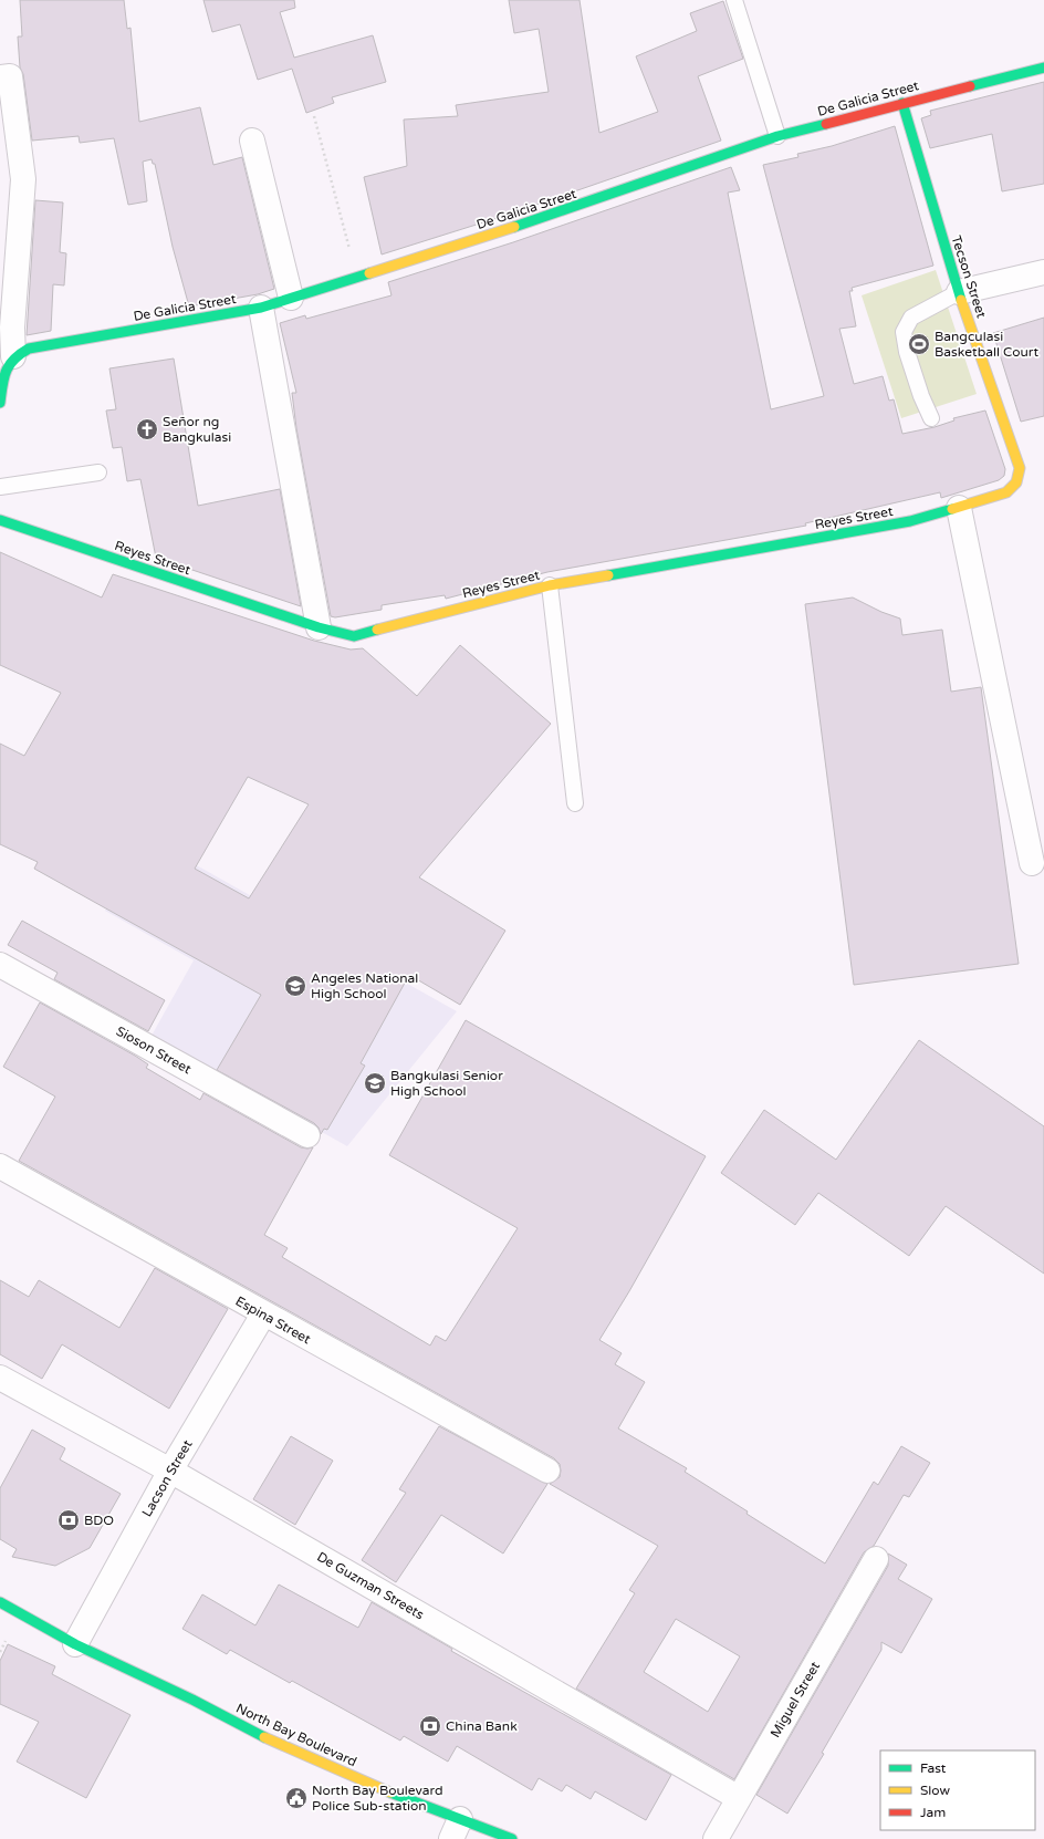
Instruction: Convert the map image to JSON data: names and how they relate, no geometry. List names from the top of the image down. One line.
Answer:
{"streets":{"street":["De Galicia Street","Tecson Street","Reyes Street","Sioson Street","Espina Street","Lacson Street","De Guzman Streets","Miguel Street","North Bay Boulevard"]},"crossings":[["De Galicia Street","Tecson Street"],["Tecson Street","Reyes Street"],["Espina Street","Lacson Street"],["Lacson Street","De Guzman Streets"],["Lacson Street","North Bay Boulevard"],["De Guzman Streets","Miguel Street"]],"places":{"sports":["Bangculasi Basketball Court"],"church":["Señor ng Bangkulasi"],"school or university":["Angeles National High School","Bangkulasi Senior High School"],"bank":["BDO","China Bank"],"public building":["North Bay Boulevard Police Sub-station"]},"legend":["Fast","Slow","Jam"]}
